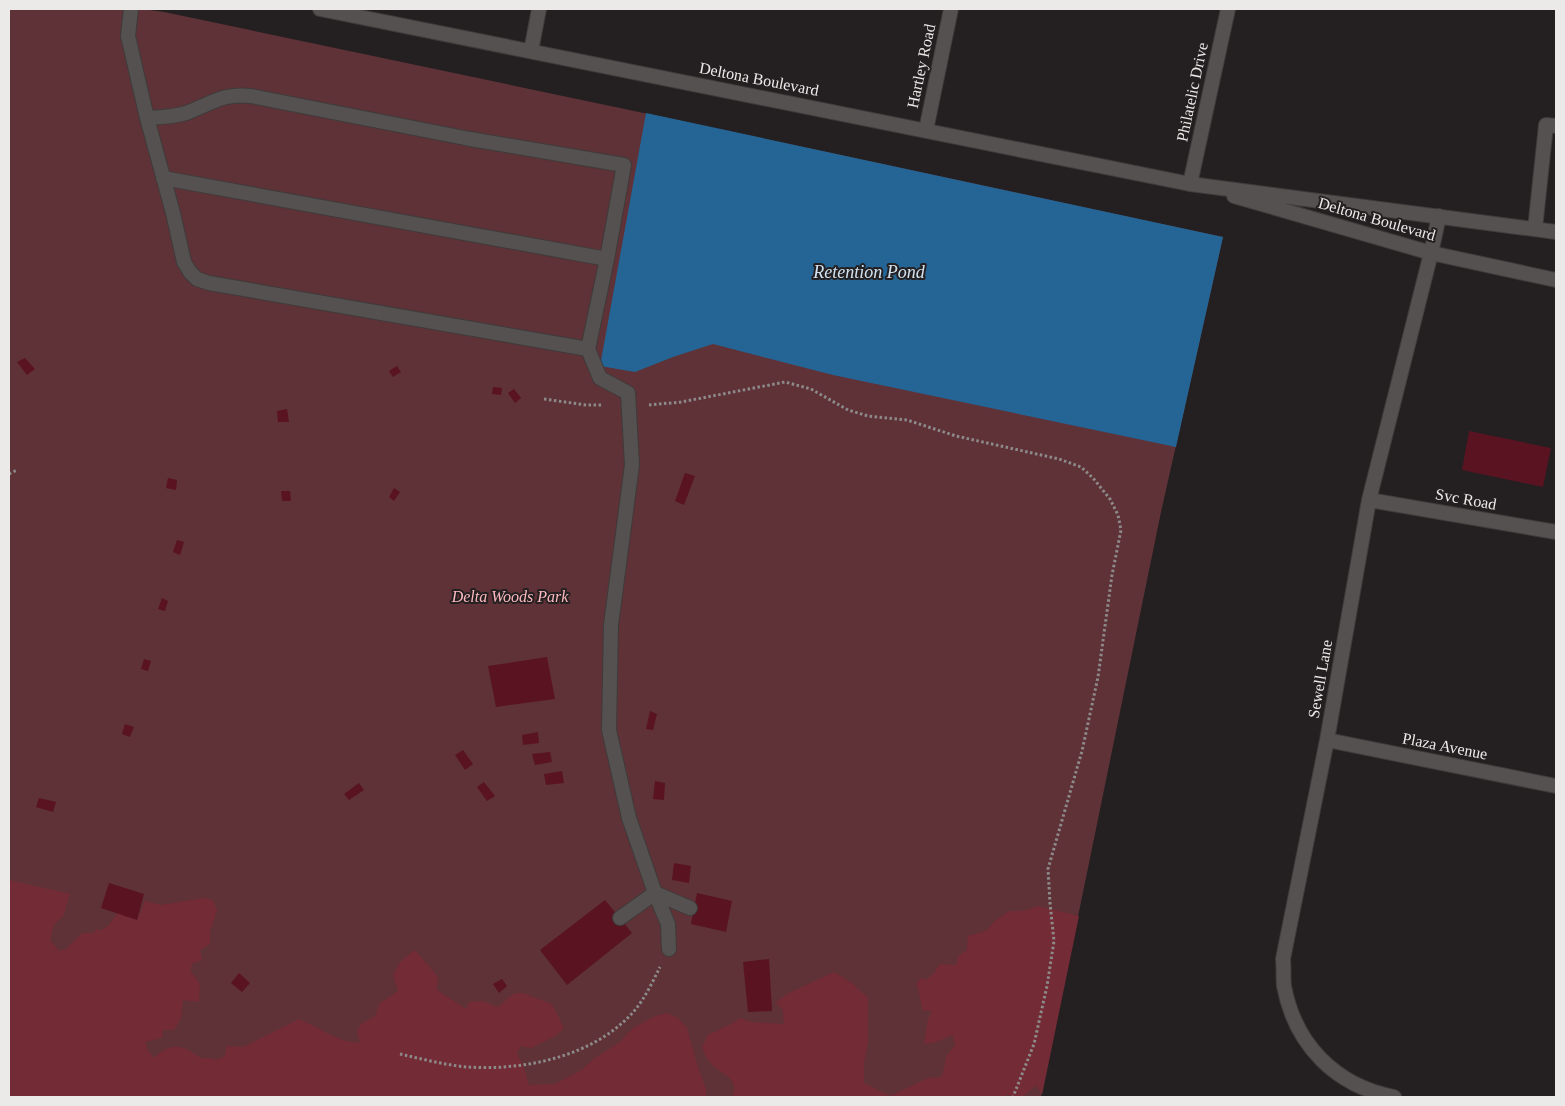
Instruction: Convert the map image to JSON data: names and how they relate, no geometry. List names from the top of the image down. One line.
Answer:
{"streets":{"street":["Hartley Road","Deltona Boulevard","Philatelic Drive","Svc Road","Sewell Lane","Plaza Avenue"]},"crossings":[["Hartley Road","Deltona Boulevard"],["Deltona Boulevard","Philatelic Drive"],["Deltona Boulevard","Sewell Lane"],["Svc Road","Sewell Lane"],["Sewell Lane","Plaza Avenue"]],"water":["Retention Pond"],"parks":["Delta Woods Park"]}
